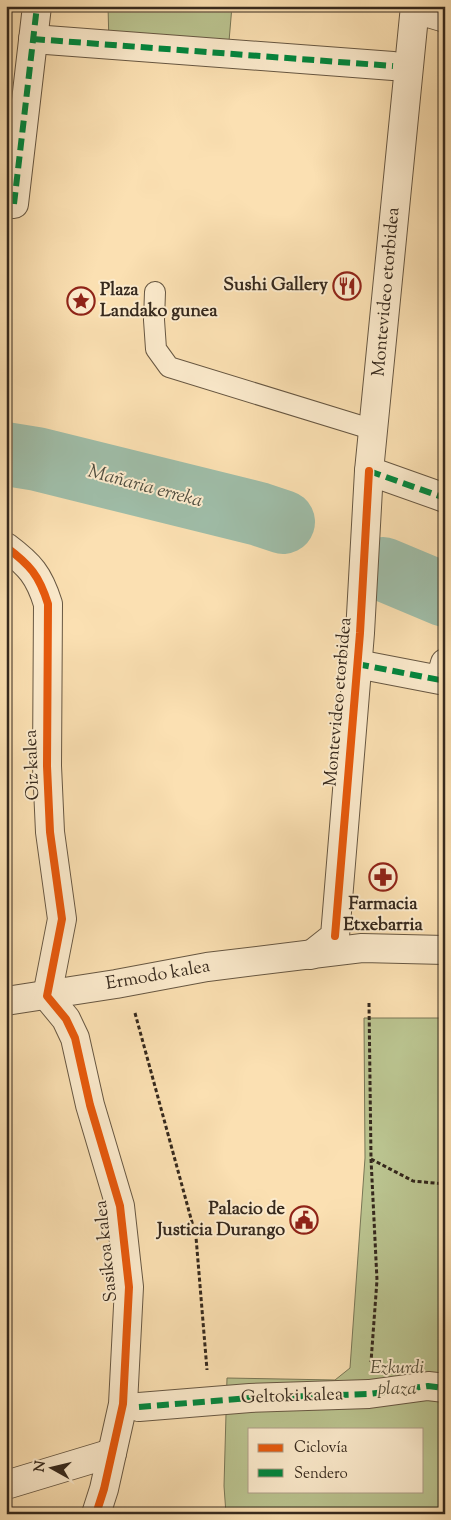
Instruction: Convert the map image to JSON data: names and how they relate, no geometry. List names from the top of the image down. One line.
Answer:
{"streets":{"street":["Montevideo etorbidea","Oiz kalea","Ermodo kalea","Sasikoa kalea","Geltoki kalea"]},"crossings":[["Montevideo etorbidea","Ermodo kalea"],["Oiz kalea","Ermodo kalea"],["Oiz kalea","Sasikoa kalea"],["Ermodo kalea","Sasikoa kalea"]],"water":["Mañaria erreka"],"parks":["Ezkurdi plaza"],"places":{"restaurant":["Sushi Gallery"],"place":["Plaza Landako gunea"],"pharmacy":["Farmacia Etxebarria"],"public building":["Palacio de Justicia Durango"]},"legend":["Ciclovía","Sendero"],"north":"left"}
